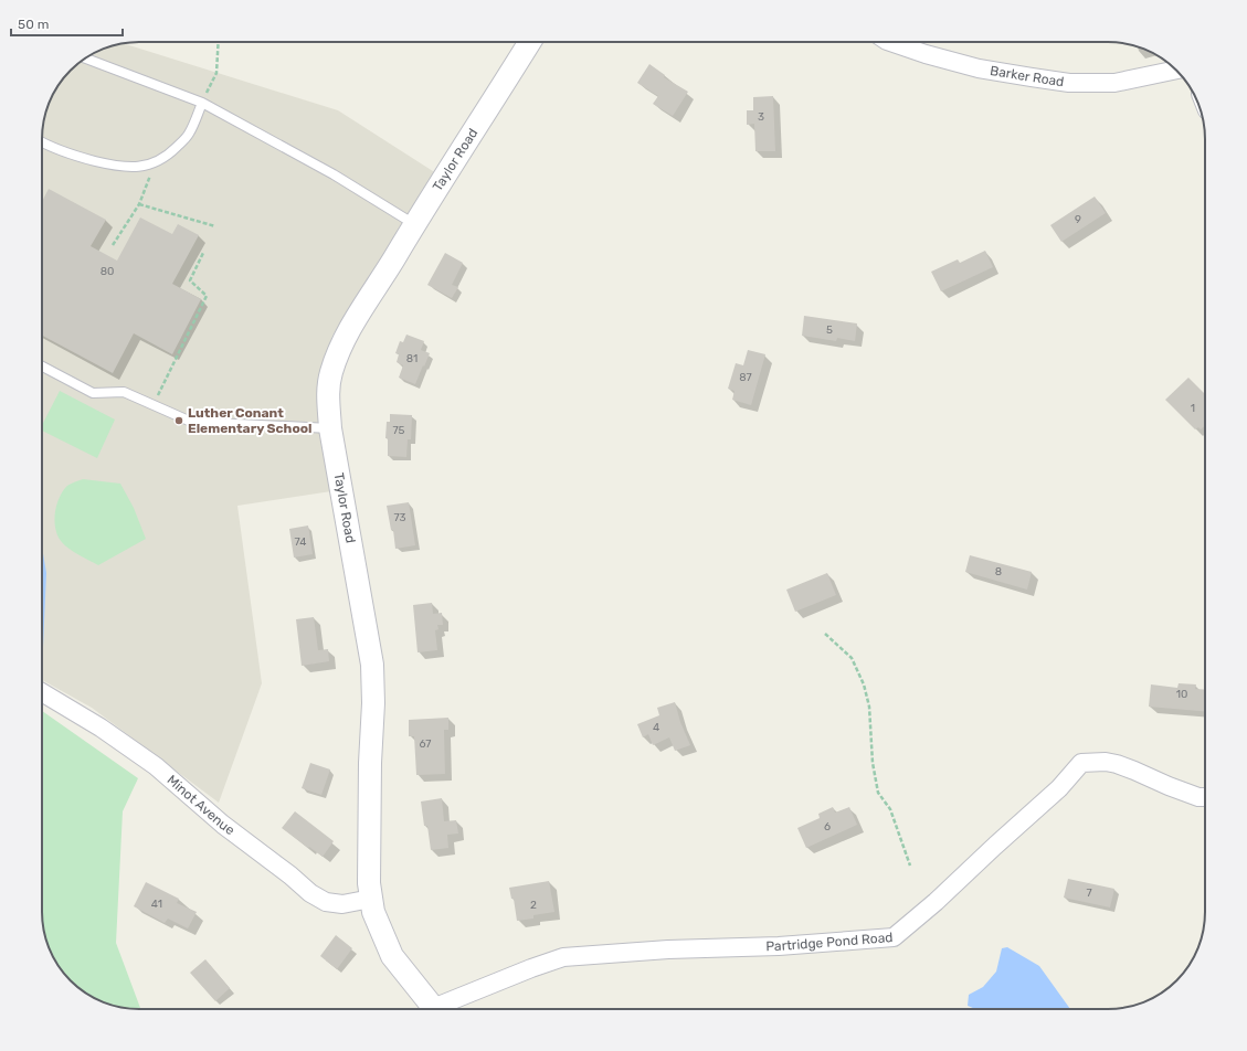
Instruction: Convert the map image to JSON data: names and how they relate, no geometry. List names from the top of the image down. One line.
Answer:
{"streets":{"street":["Barker Road","Taylor Road","Minot Avenue","Partridge Pond Road"]},"crossings":[["Taylor Road","Minot Avenue"]],"places":["Luther Conant Elementary School"],"house_numbers":["3","9","80","5","81","87","1","75","73","74","8","10","4","67","6","7","41","2"],"scale_bar":"50 m"}
